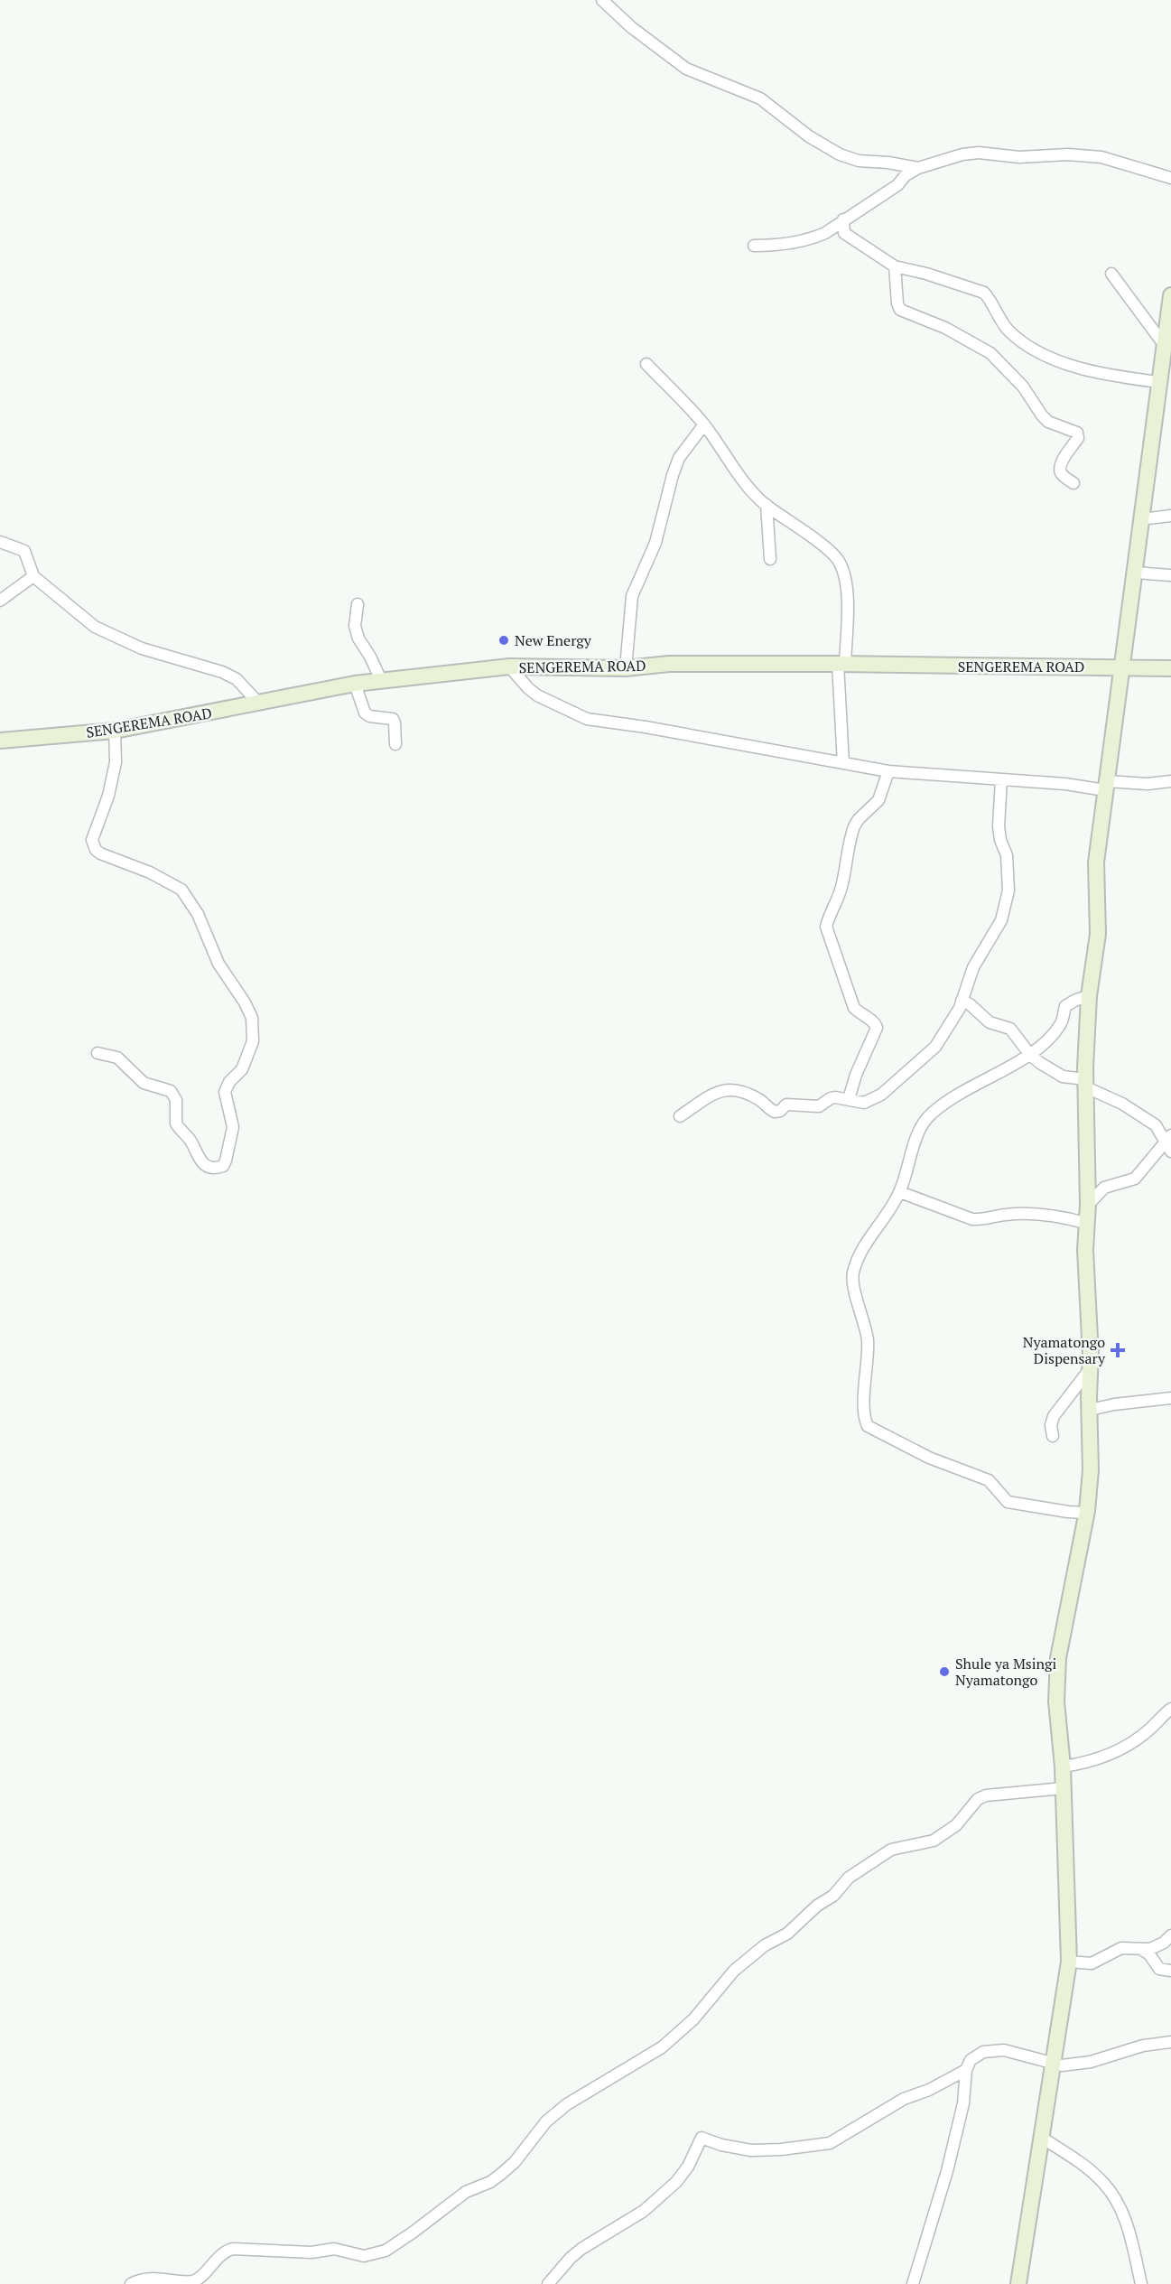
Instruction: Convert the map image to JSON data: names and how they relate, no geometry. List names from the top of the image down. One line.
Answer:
{"streets":{"street":["SENGEREMA ROAD"]},"places":{"other":["New Energy","Shule ya Msingi Nyamatongo"],"health":["Nyamatongo Dispensary"]}}
